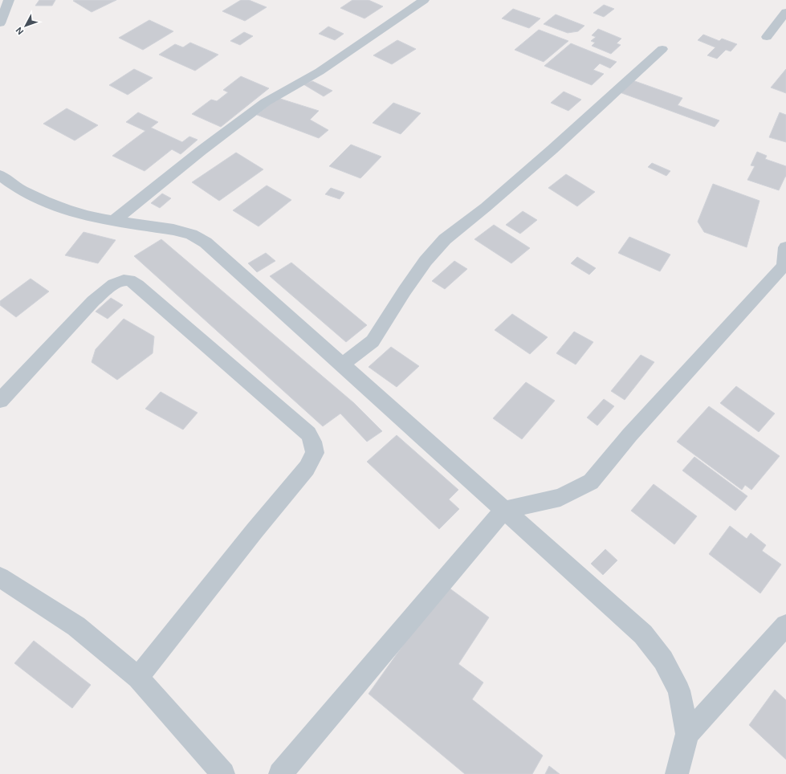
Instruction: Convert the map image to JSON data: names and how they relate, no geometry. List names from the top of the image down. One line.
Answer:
{"north":"bottom left"}
